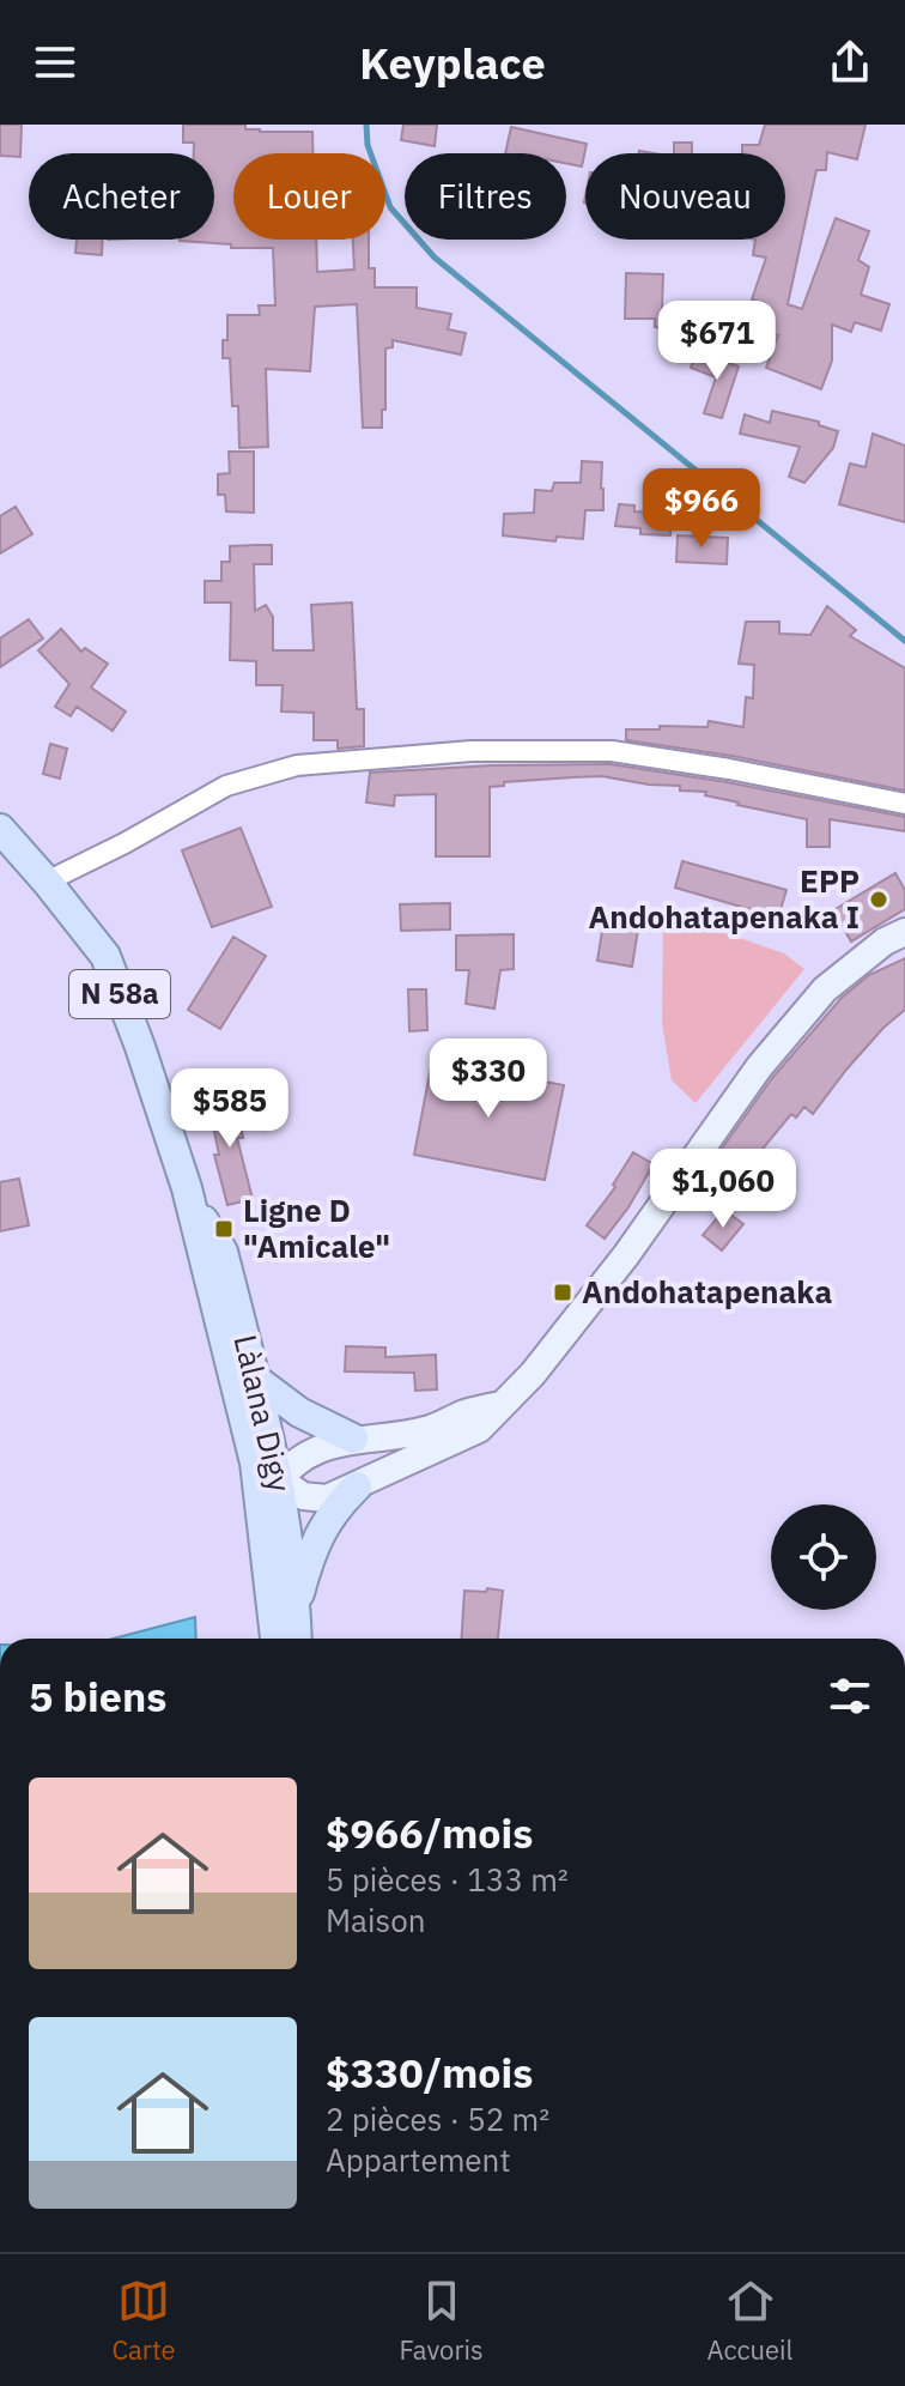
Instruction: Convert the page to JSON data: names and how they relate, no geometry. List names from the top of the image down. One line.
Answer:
{"streets":{"main road":["N 58a","Làlana Digy"]},"places":{"other":["EPP Andohatapenaka I"],"transit":["Ligne D \"Amicale\"","Andohatapenaka"]},"page":{"header":"Keyplace","chip":["Acheter","Louer","Filtres","Nouveau"],"price":["$671","$966","$330","$585","$1,060"],"heading":"5 biens","list":[{"name":"$966/mois","note":"5 pièces · 133 m² · Maison"},{"name":"$330/mois","note":"2 pièces · 52 m² · Appartement"}],"tabs":["Carte","Favoris","Accueil"]}}
